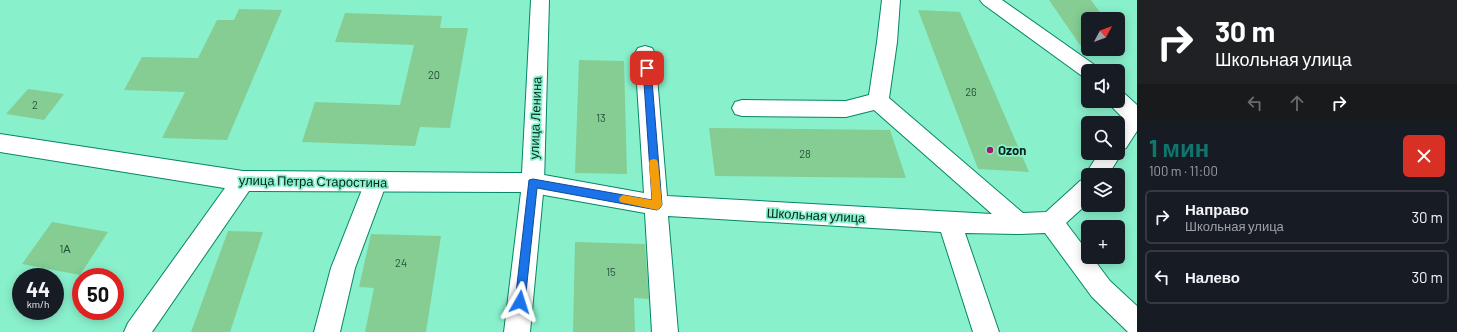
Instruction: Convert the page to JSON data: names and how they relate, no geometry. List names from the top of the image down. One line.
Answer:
{"streets":{"street":["улица Ленина","улица Петра Старостина","Школьная улица"]},"crossings":[["улица Ленина","улица Петра Старостина"],["улица Ленина","Школьная улица"],["улица Петра Старостина","Школьная улица"]],"places":["Ozon"],"house_numbers":["20","26","2","13","28","1А","24","15"],"north":"top right","page":{"turn":["30 m","Школьная улица"],"map_buttons":"+","heading":["1 мин","100 m · 11:00"],"list":[{"name":"Направо","note":"Школьная улица","value":"30 m"},{"name":"Налево","value":"30 m"}],"speed":"44 km/h","limit":"50"}}
